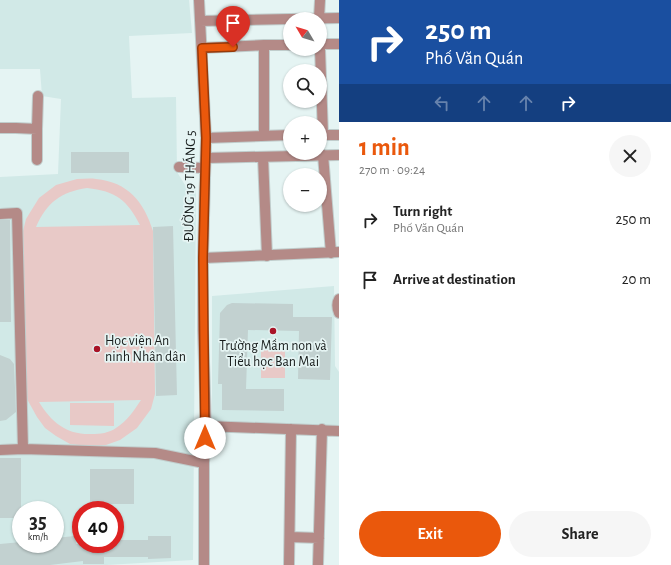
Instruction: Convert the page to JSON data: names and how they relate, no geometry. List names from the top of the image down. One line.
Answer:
{"streets":{"street":["ĐƯỜNG 19 THÁNG 5"]},"places":["Trường Mầm non và Tiểu học Ban Mai","Học viện An ninh Nhân dân"],"north":"top left","page":{"turn":["250 m","Phố Văn Quán"],"map_buttons":["+","−"],"heading":["1 min","270 m · 09:24"],"list":[{"name":"Turn right","note":"Phố Văn Quán","value":"250 m"},{"name":"Arrive at destination","value":"20 m"}],"speed":"35 km/h","limit":"40","buttons":["Exit","Share"]}}
